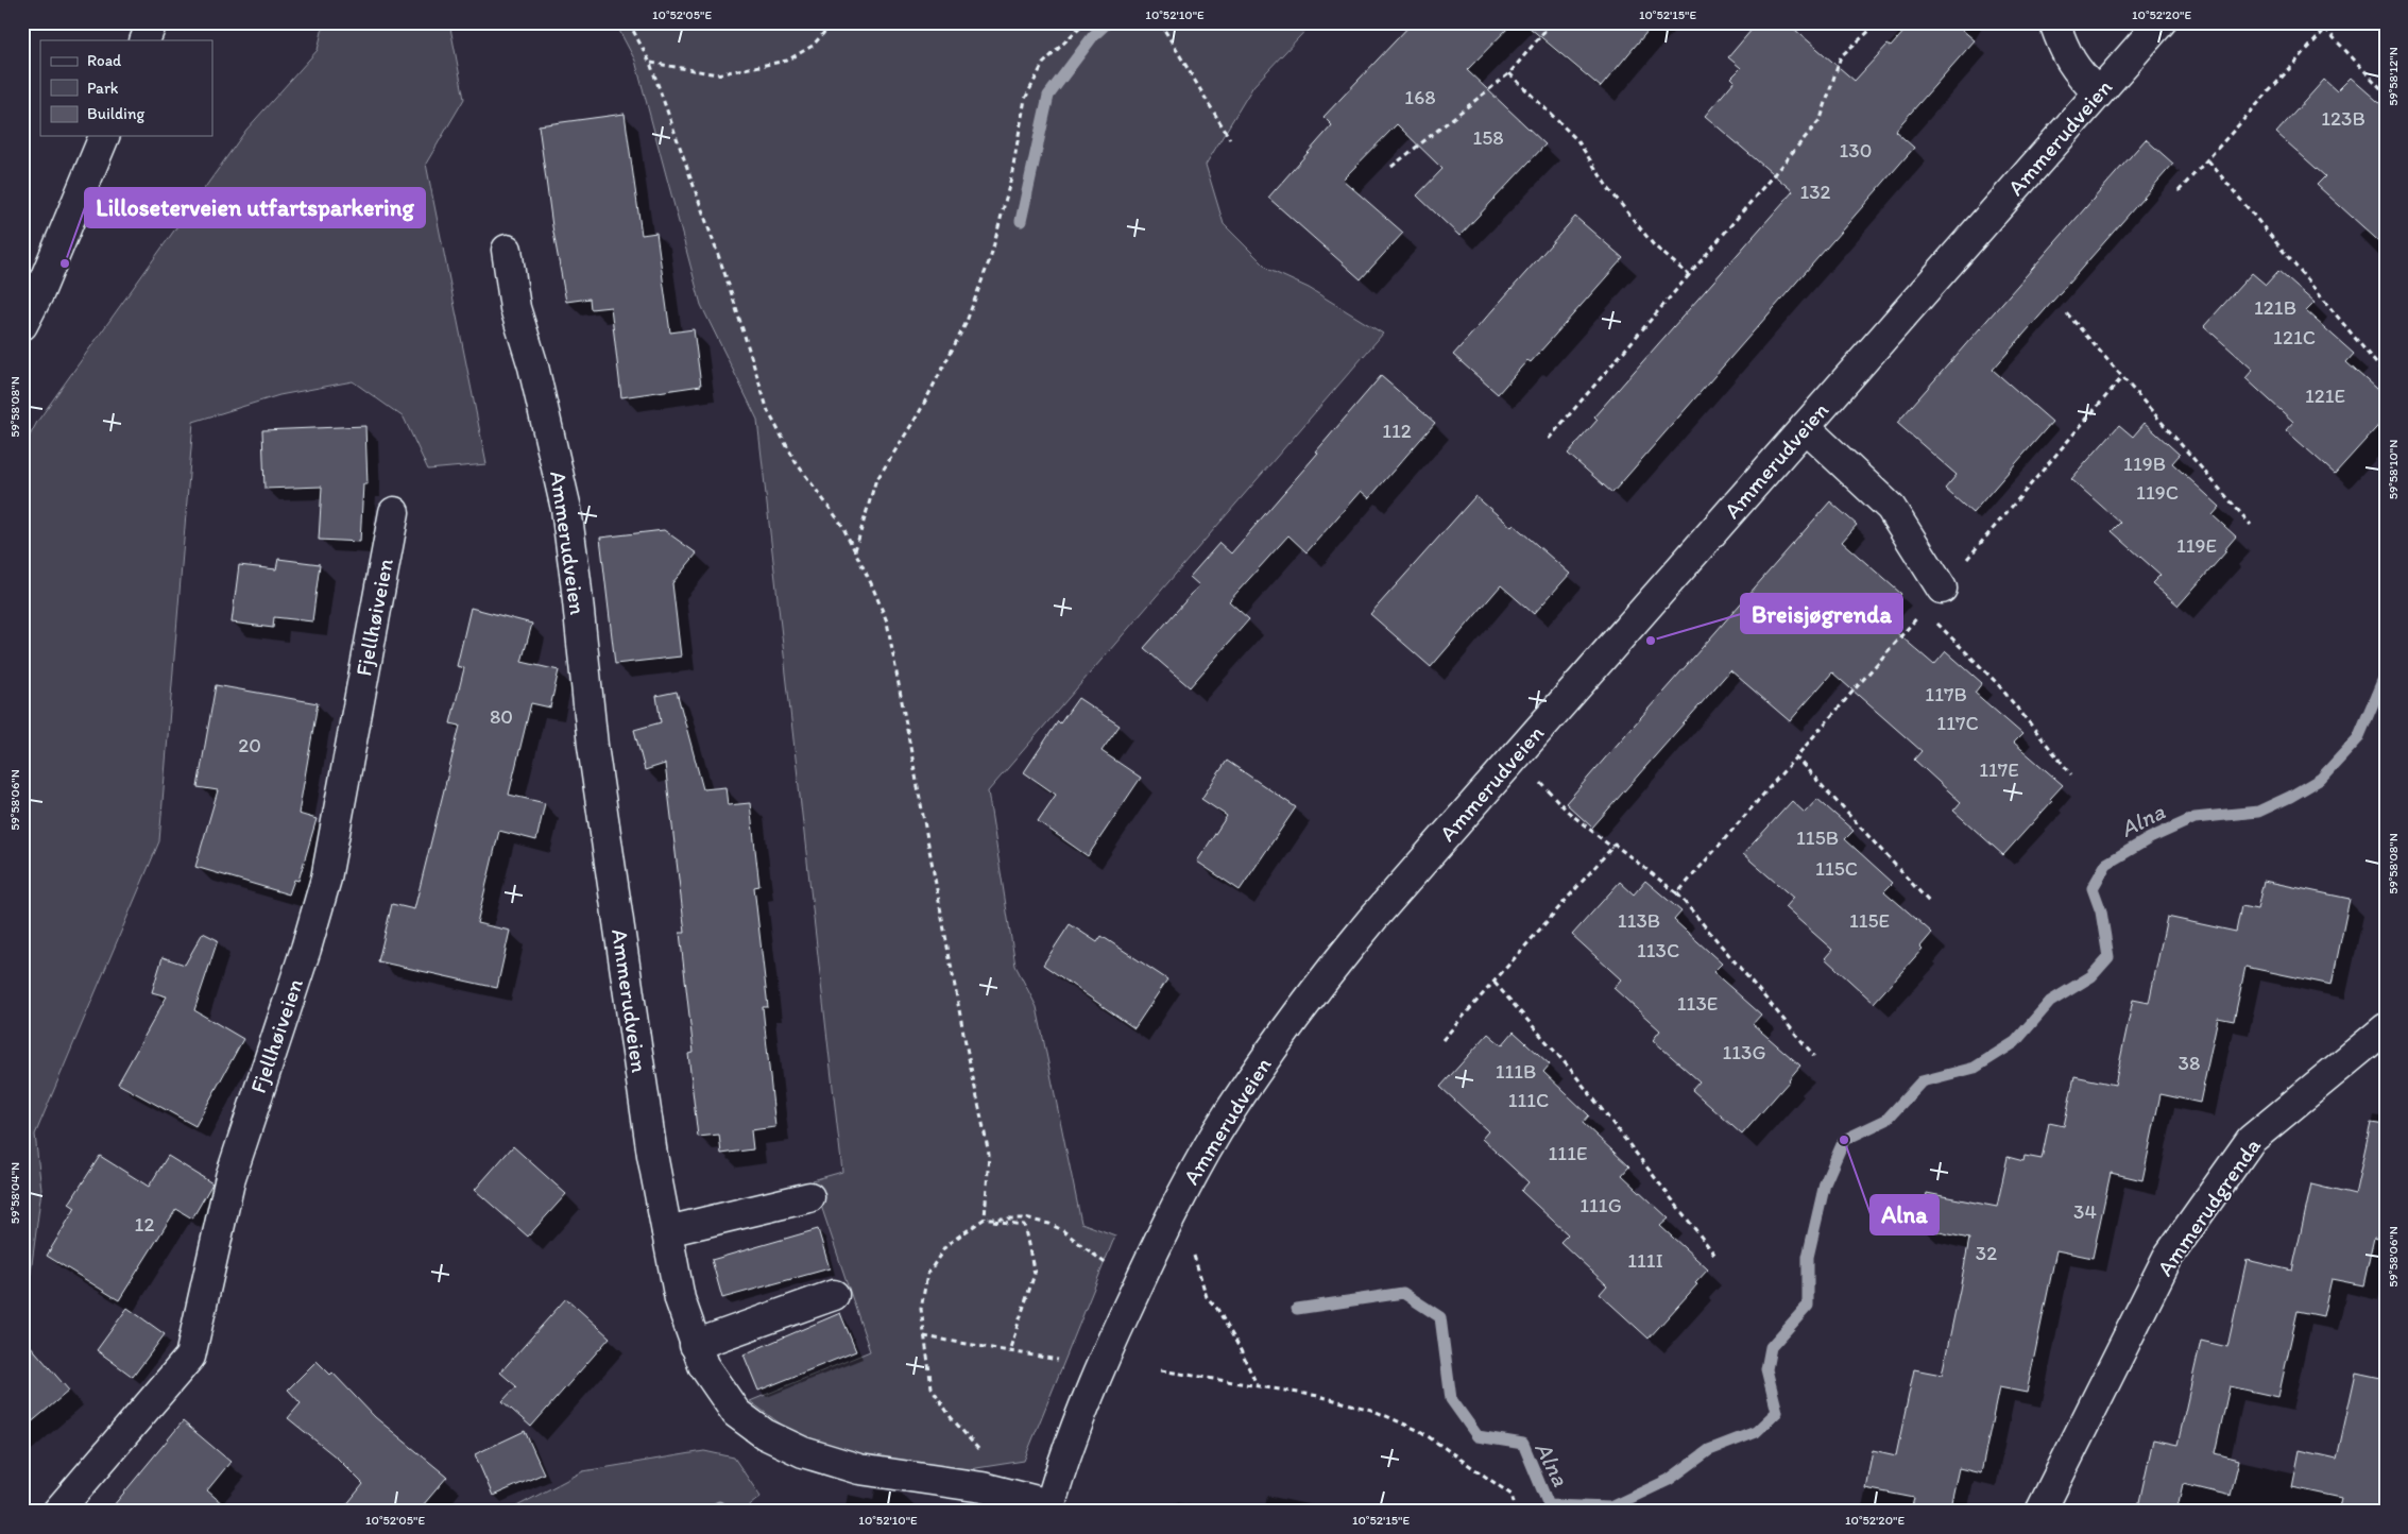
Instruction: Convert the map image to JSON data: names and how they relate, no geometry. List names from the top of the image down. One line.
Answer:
{"streets":{"street":["Ammerudveien","Fjellhøiveien","Ammerudgrenda"]},"water":["Alna"],"places":["Lilloseterveien utfartsparkering","Breisjøgrenda","Alna"],"house_numbers":["168","123B","158","130","132","121B","121C","121E","112","119B","119C","119E","117B","80","117C","20","117E","115B","115C","113B","115E","113C","113E","113G","38","111B","111C","111E","111G","34","12","32","111I"],"legend":["Road","Park","Building"],"coordinates":["10°52'05\"E","10°52'10\"E","10°52'15\"E","10°52'20\"E","59°58'12\"N","59°58'08\"N","59°58'10\"N","59°58'06\"N","59°58'04\"N"]}
